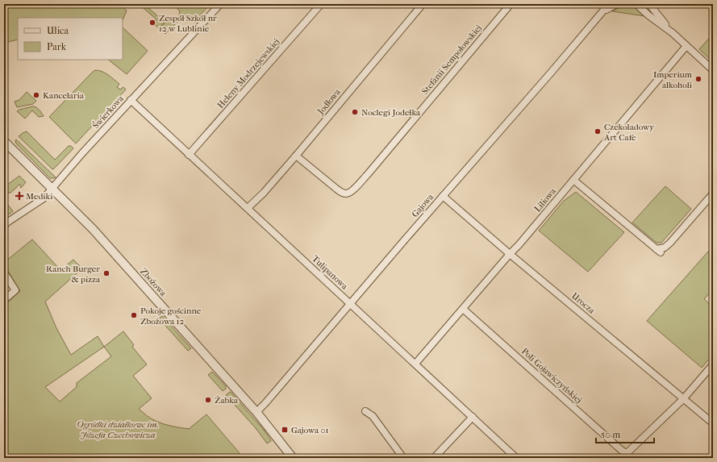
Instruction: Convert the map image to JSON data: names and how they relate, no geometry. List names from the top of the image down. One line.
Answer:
{"streets":{"street":["Stefanii Sempołowskiej","Heleny Modrzejewskiej","Jodłowa","Świerkowa","Liliowa","Gajowa","Tulipanowa","Zbożowa","Urocza","Poli Gojawiczyńskiej"]},"crossings":[["Stefanii Sempołowskiej","Jodłowa"],["Heleny Modrzejewskiej","Tulipanowa"],["Jodłowa","Tulipanowa"],["Świerkowa","Tulipanowa"],["Świerkowa","Zbożowa"],["Liliowa","Tulipanowa"],["Liliowa","Urocza"],["Liliowa","Poli Gojawiczyńskiej"],["Gajowa","Tulipanowa"],["Gajowa","Zbożowa"],["Gajowa","Urocza"]],"parks":["Ogródki działkowe im. Józefa Czechowicza"],"places":{"other":["Zespół Szkół nr 12 w Lublinie","Imperium alkoholi","Kancelaria","Noclegi Jodełka","Czekoladowy Art Cafe","Ranch Burger & pizza","Pokoje gościnne Zbożowa 12","Żabka"],"health":["Mediki"],"transit":["Gajowa 01"]},"legend":["Ulica","Park"],"scale_bar":"50 m"}
